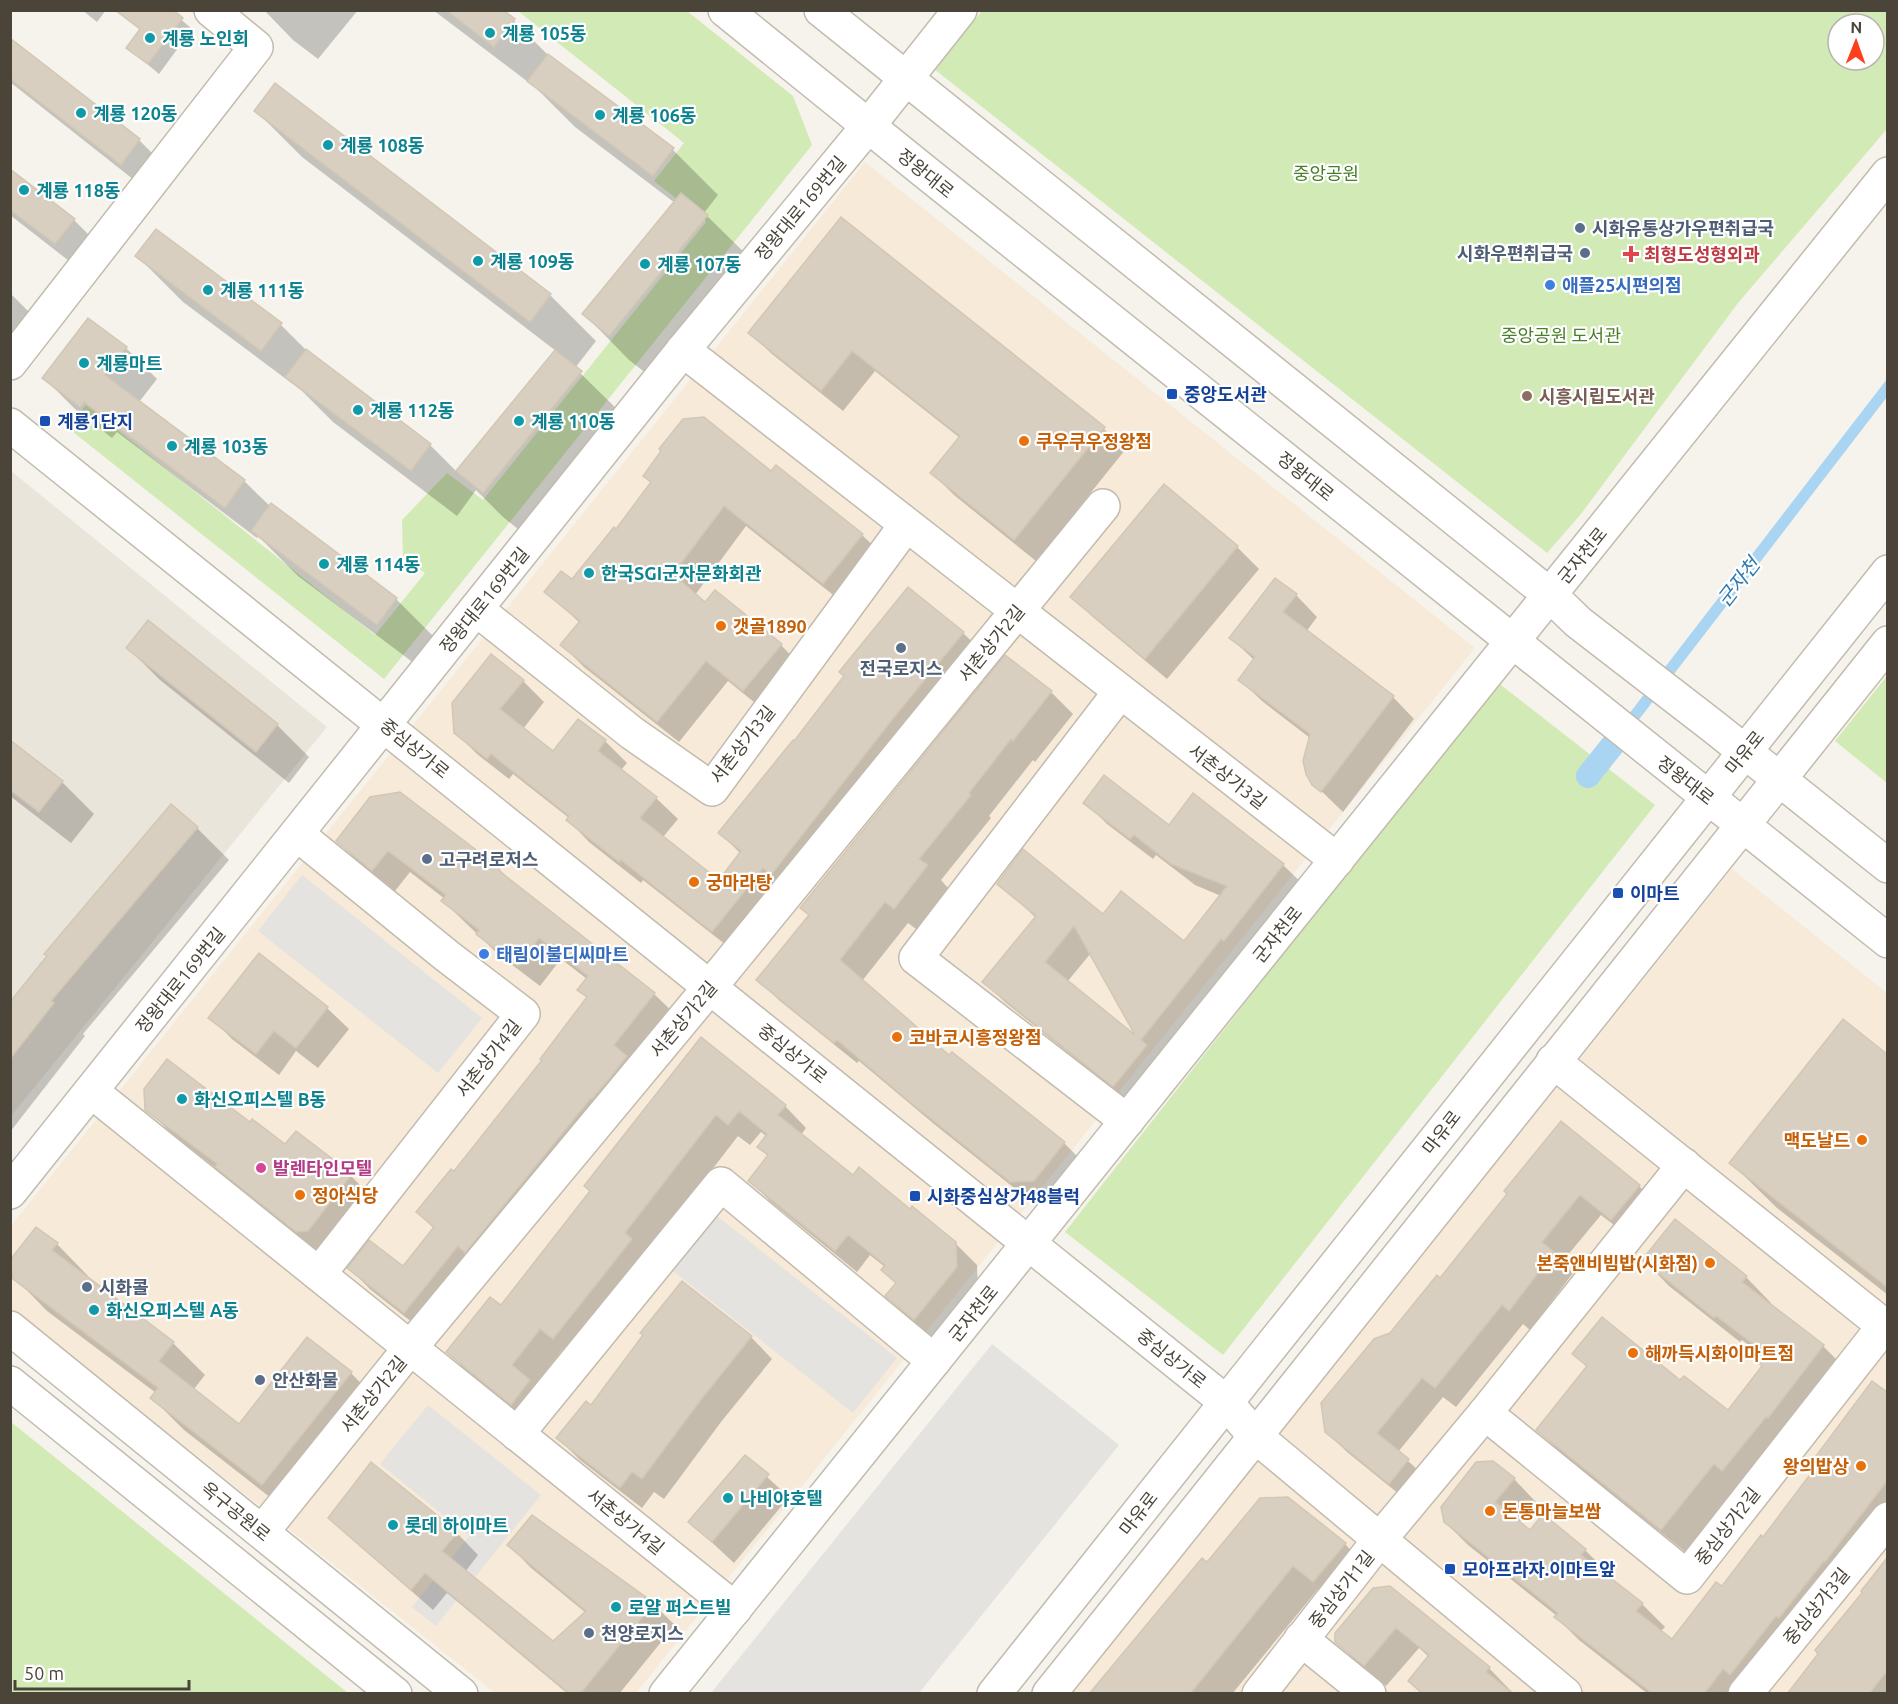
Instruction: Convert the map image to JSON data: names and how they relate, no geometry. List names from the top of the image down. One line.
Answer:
{"streets":{"street":["정왕대로","정왕대로169번길","군자천로","서촌상가2길","서촌상가3길","중심상가로","마유로","서촌상가4길","옥구공원로","중심상가2길","중심상가1길","중심상가3길"]},"crossings":[["정왕대로","정왕대로169번길"],["정왕대로","군자천로"],["정왕대로","마유로"],["정왕대로169번길","서촌상가3길"],["정왕대로169번길","중심상가로"],["정왕대로169번길","서촌상가4길"],["군자천로","서촌상가3길"],["군자천로","중심상가로"],["군자천로","서촌상가4길"],["서촌상가2길","서촌상가3길"],["서촌상가2길","중심상가로"],["서촌상가2길","서촌상가4길"],["서촌상가2길","옥구공원로"],["중심상가로","마유로"],["중심상가로","중심상가1길"]],"water":["군자천"],"parks":["중앙공원","중앙공원 도서관"],"places":{"other":["계룡 105동","계룡 노인회","계룡 120동","계룡 106동","계룡 108동","계룡 118동","시화유통상가우편취급국","시화우편취급국","계룡 109동","계룡 107동","애플25시편의점","계룡 111동","계룡마트","시흥시립도서관","계룡 112동","계룡 110동","쿠우쿠우정왕점","계룡 103동","계룡 114동","한국SGI군자문화회관","갯골1890","전국로지스","고구려로저스","궁마라탕","태림이불디씨마트","코바코시흥정왕점","화신오피스텔 B동","맥도날드","발렌타인모텔","정아식당","본죽앤비빔밥(시화점)","시화콜","화신오피스텔 A동","해까득시화이마트점","안산화물","왕의밥상","나비야호텔","돈통마늘보쌈","롯데 하이마트","로얄 퍼스트빌","천양로지스"],"health":["최형도성형외과"],"transit":["중앙도서관","계룡1단지","이마트","시화중심상가48블럭","모아프라자.이마트앞"]},"scale_bar":"50 m","north":"top"}
